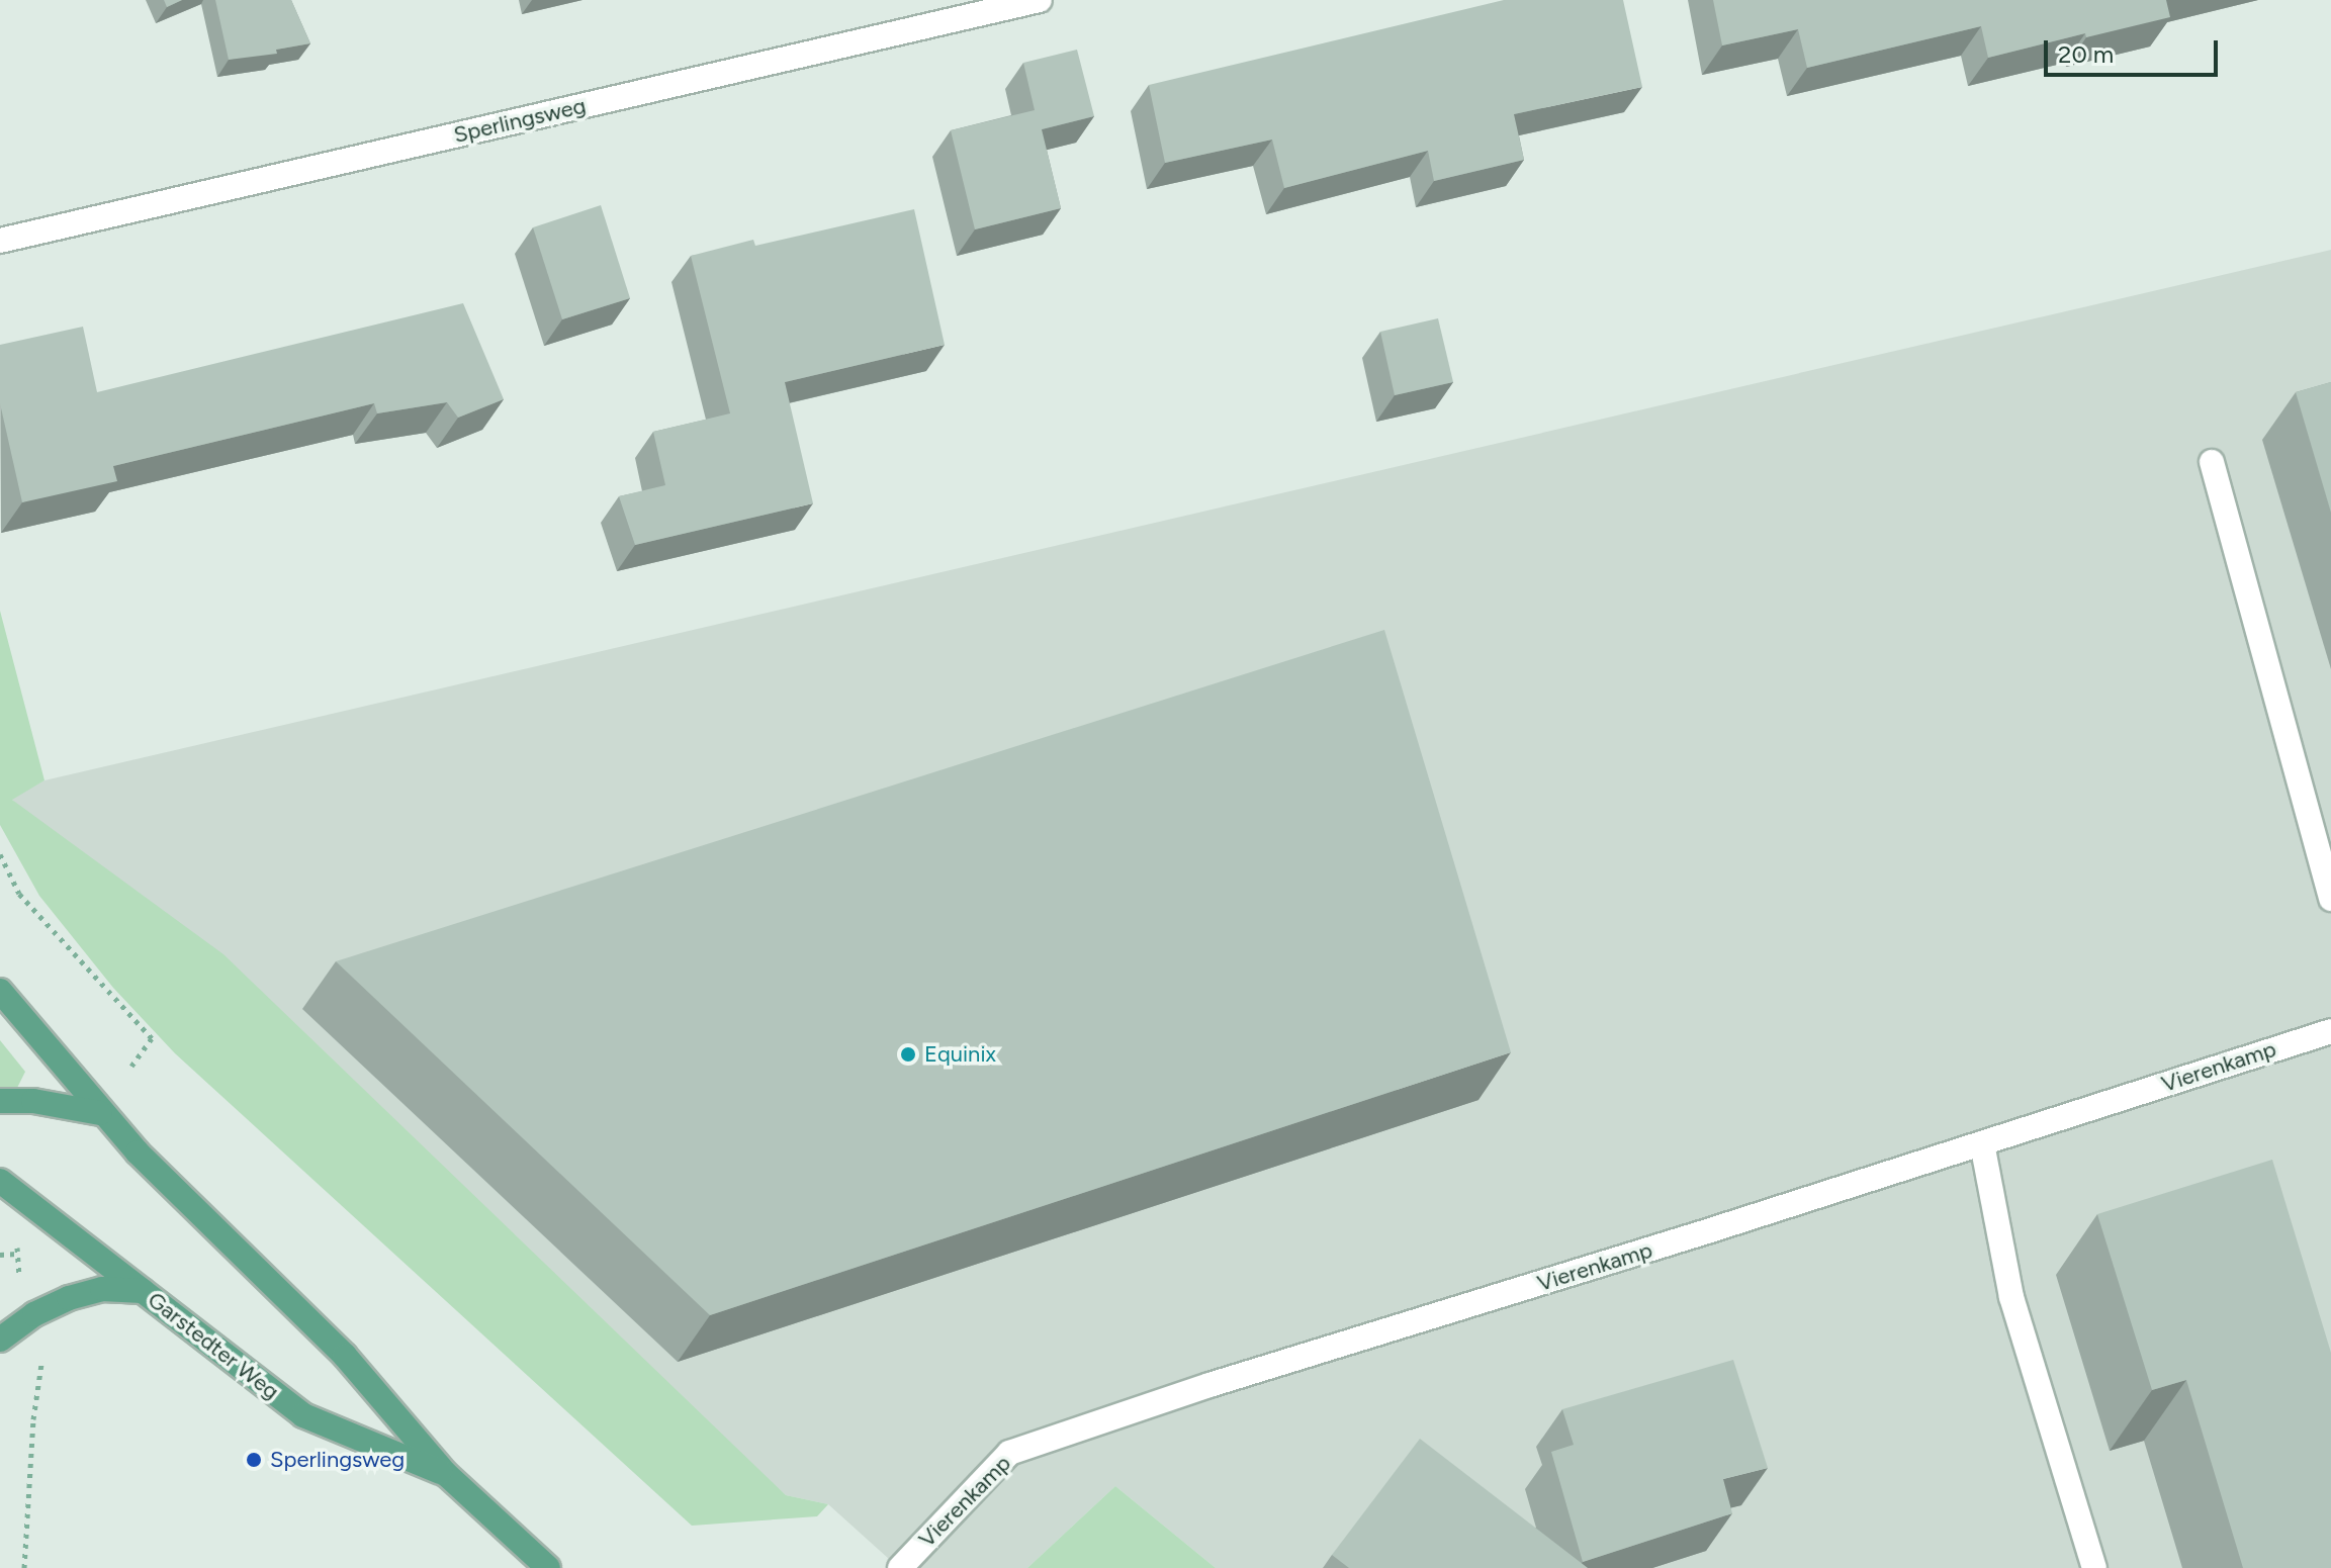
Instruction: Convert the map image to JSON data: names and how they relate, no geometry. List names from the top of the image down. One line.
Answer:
{"streets":{"main road":["Garstedter Weg"],"street":["Sperlingsweg","Vierenkamp"]},"places":["Equinix","Sperlingsweg"],"scale_bar":"20 m"}
